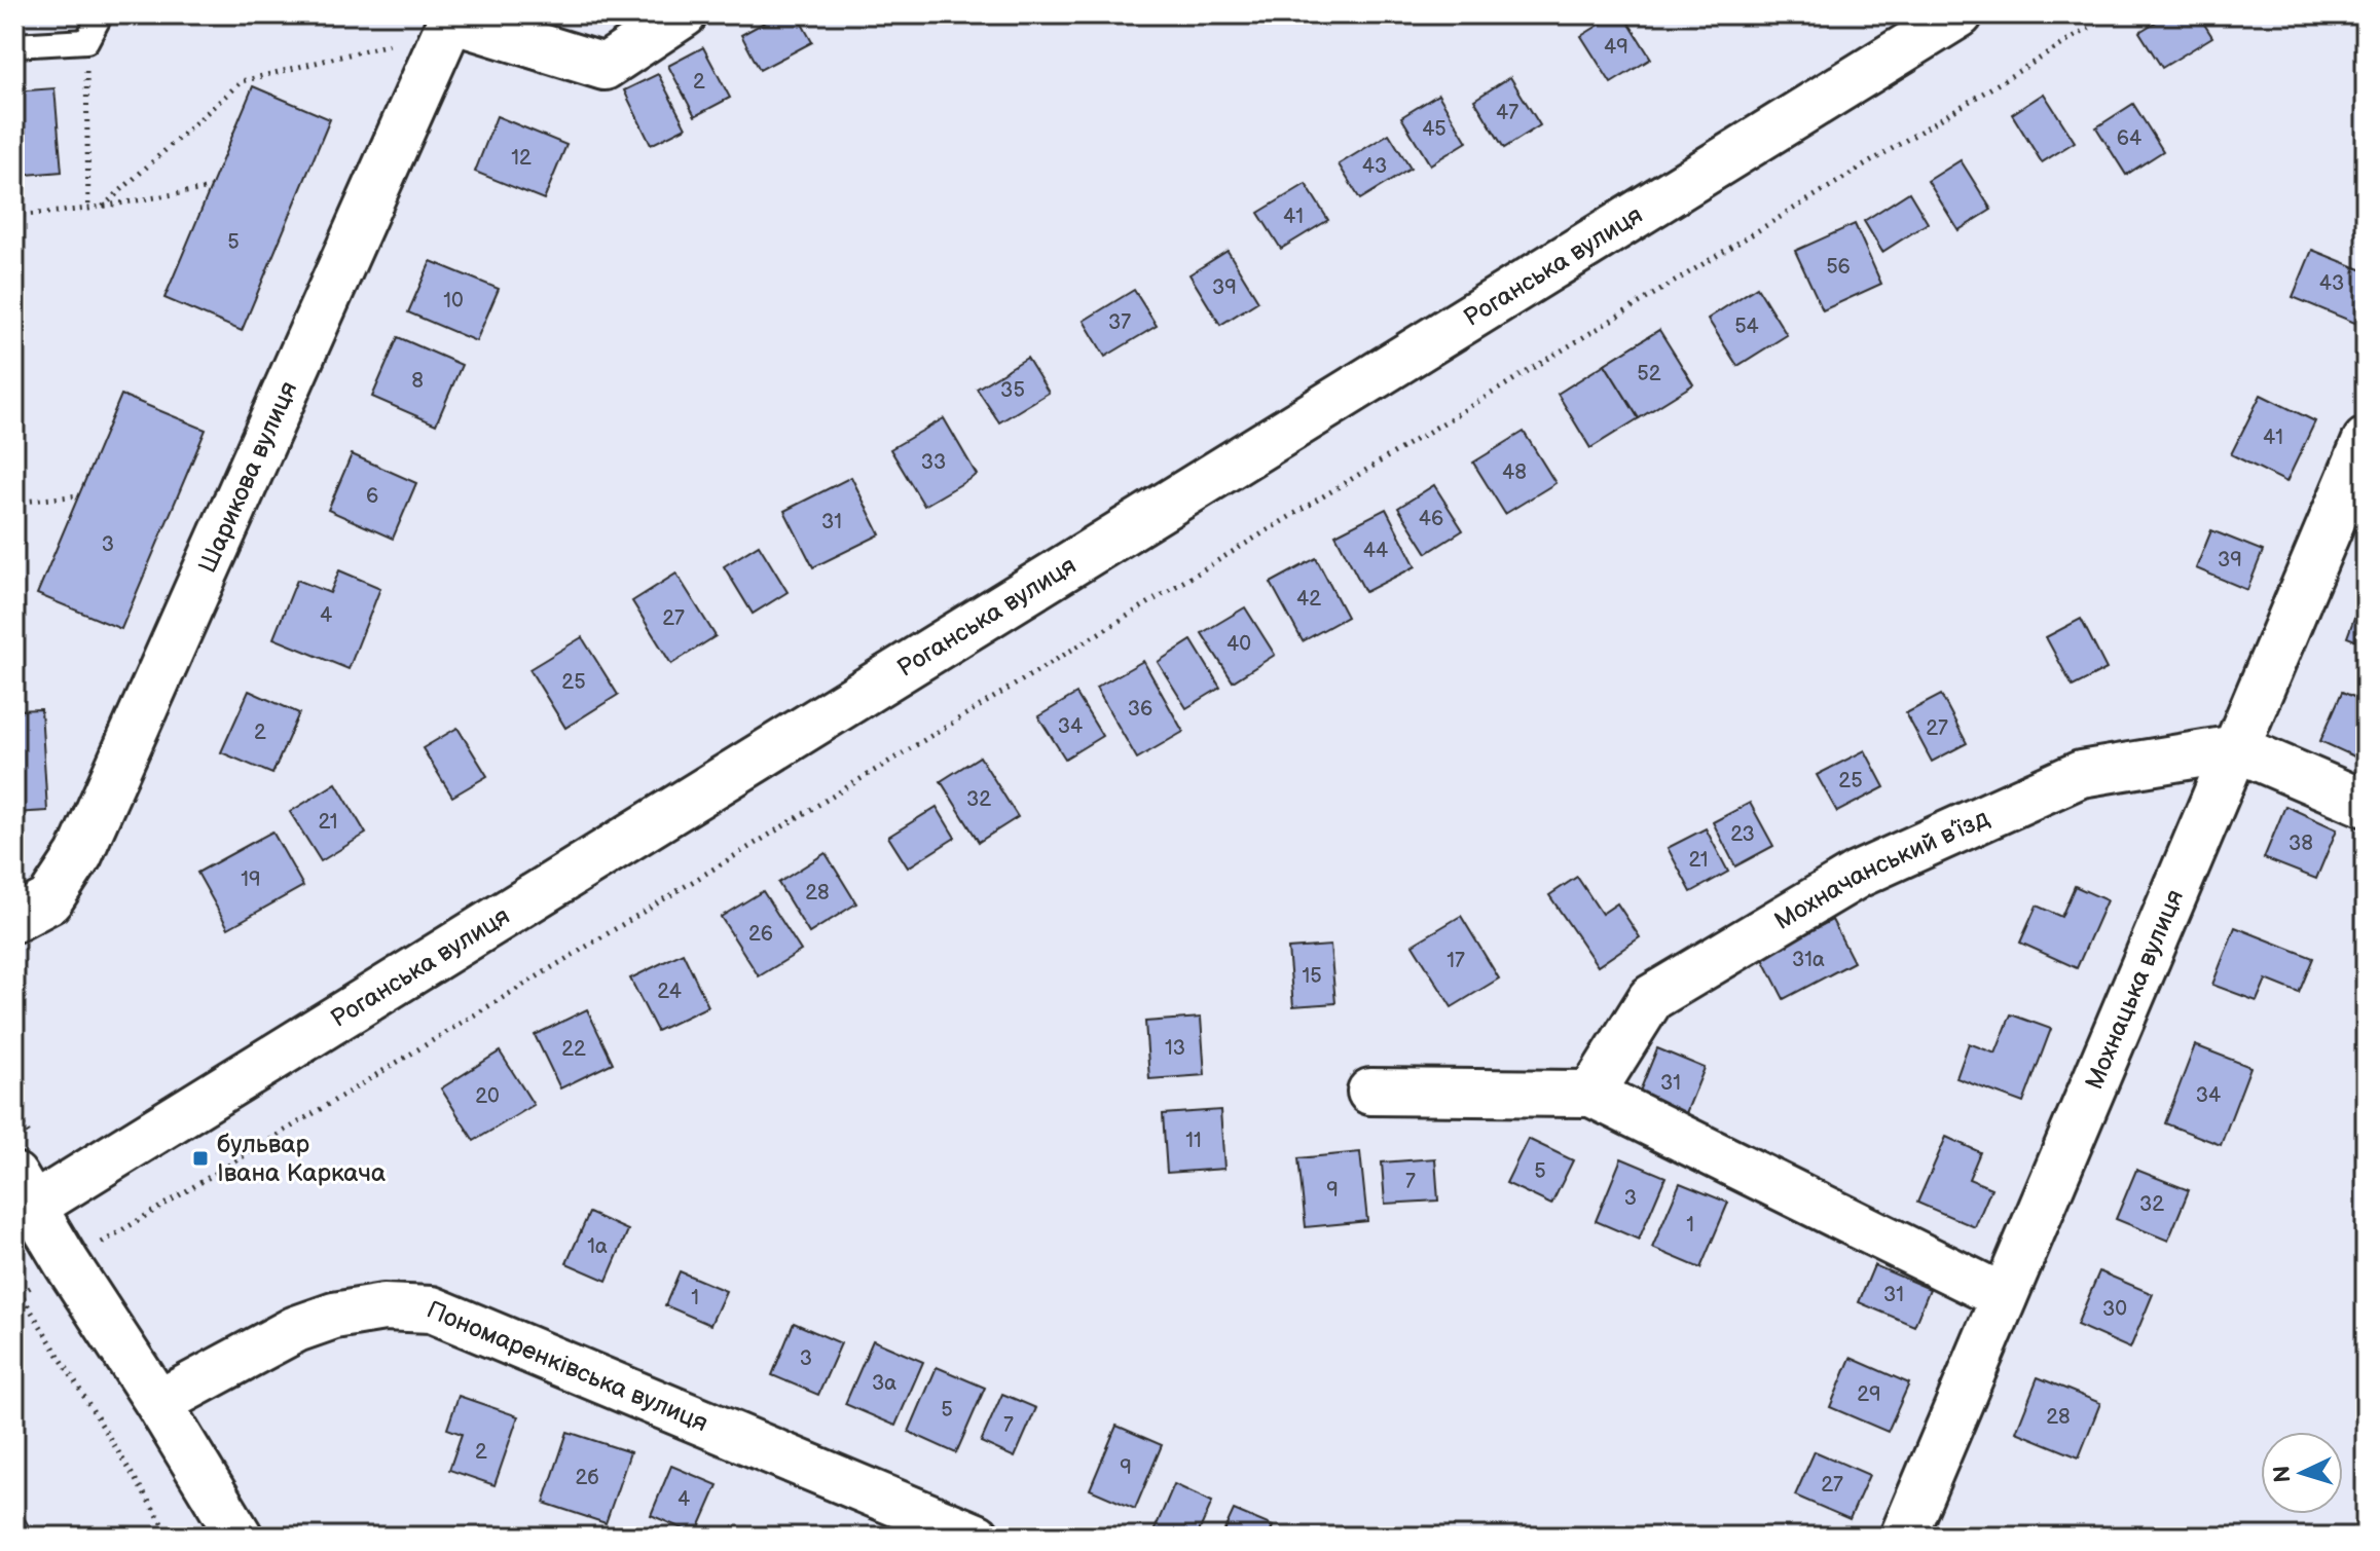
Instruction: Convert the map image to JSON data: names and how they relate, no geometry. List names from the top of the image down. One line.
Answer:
{"streets":{"street":["Роганська вулиця","Шарикова вулиця","Мохначанський в’їзд","Мохнацька вулиця","Пономаренківська вулиця"]},"crossings":[["Мохначанський в’їзд","Мохнацька вулиця"]],"places":{"transit":["бульвар Івана Каркача"]},"house_numbers":["49","2","47","45","64","12","43","41","5","56","43","39","10","37","54","52","8","35","41","33","48","6","46","31","3","44","39","42","4","27","40","25","36","34","27","2","25","32","21","23","38","21","19","28","26","31а","17","15","24","13","22","31","34","20","11","5","7","9","3","32","1","1а","31","1","30","3","3а","29","5","28","7","2","9","2б","27","4"],"north":"left"}
